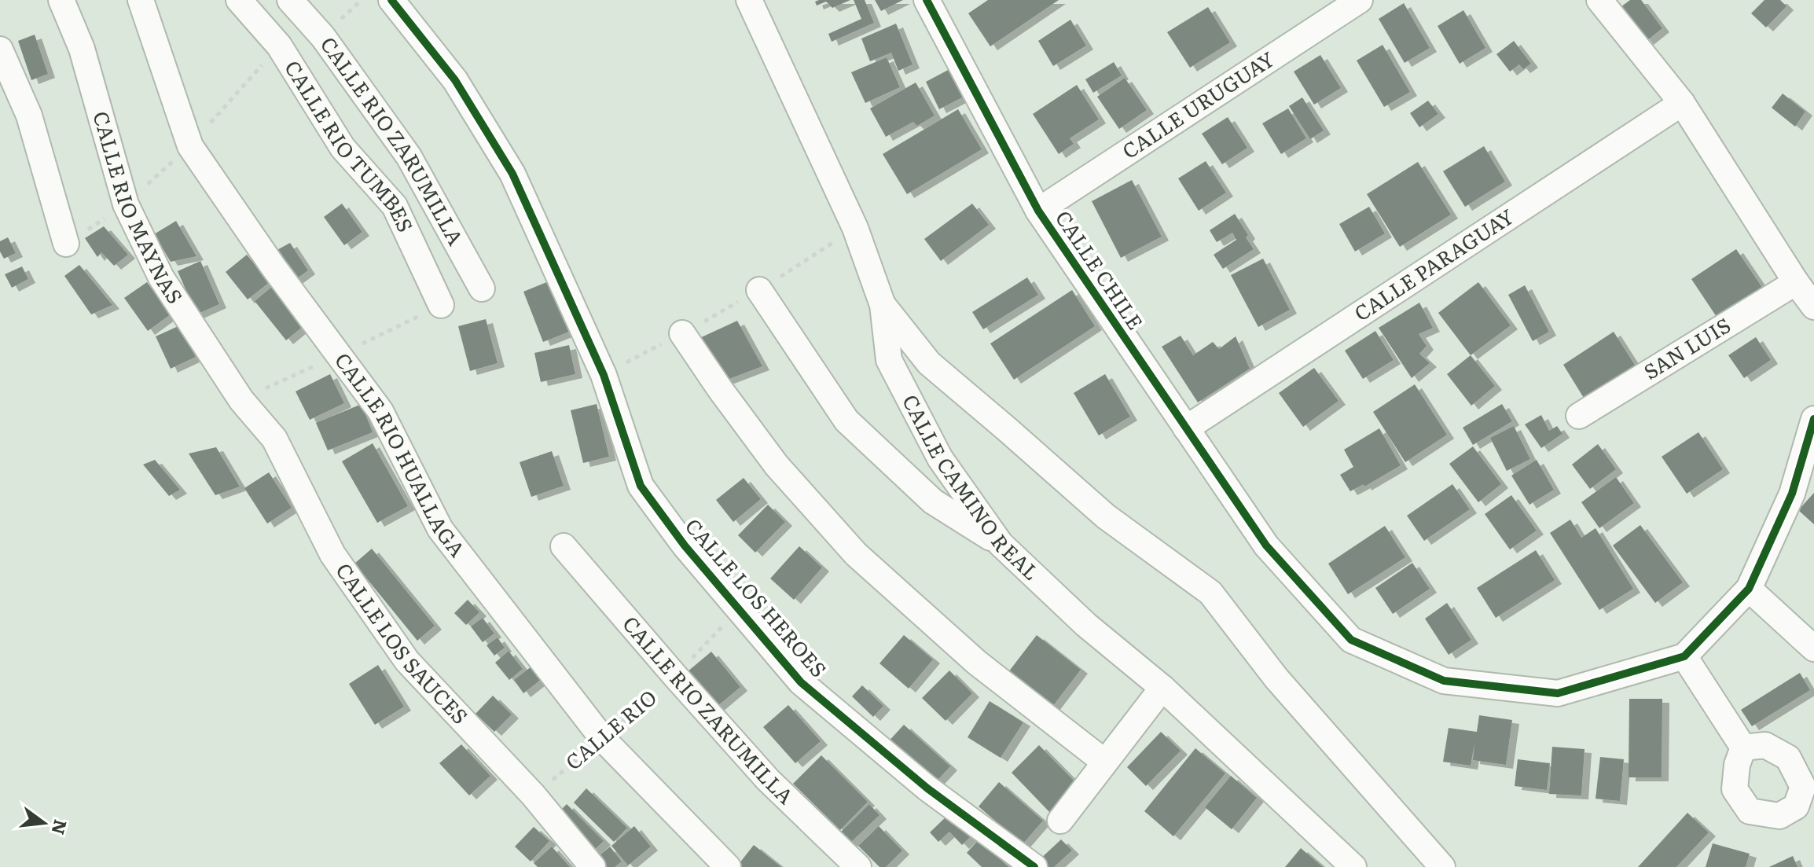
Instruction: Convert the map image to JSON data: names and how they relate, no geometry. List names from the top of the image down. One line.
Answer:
{"streets":{"street":["CALLE URUGUAY","CALLE RIO ZARUMILLA","CALLE RIO TUMBES","CALLE RIO MAYNAS","CALLE PARAGUAY","CALLE CHILE","SAN LUIS","CALLE RIO HUALLAGA","CALLE CAMINO REAL","CALLE LOS HEROES","CALLE LOS SAUCES"],"path":["CALLE RIO"]},"crossings":[["CALLE URUGUAY","CALLE CHILE"],["CALLE RIO ZARUMILLA","CALLE RIO"],["CALLE RIO MAYNAS","CALLE LOS SAUCES"],["CALLE PARAGUAY","CALLE CHILE"],["CALLE RIO HUALLAGA","CALLE RIO"],["CALLE LOS HEROES","CALLE RIO"],["CALLE LOS SAUCES","CALLE RIO"]],"north":"right"}
